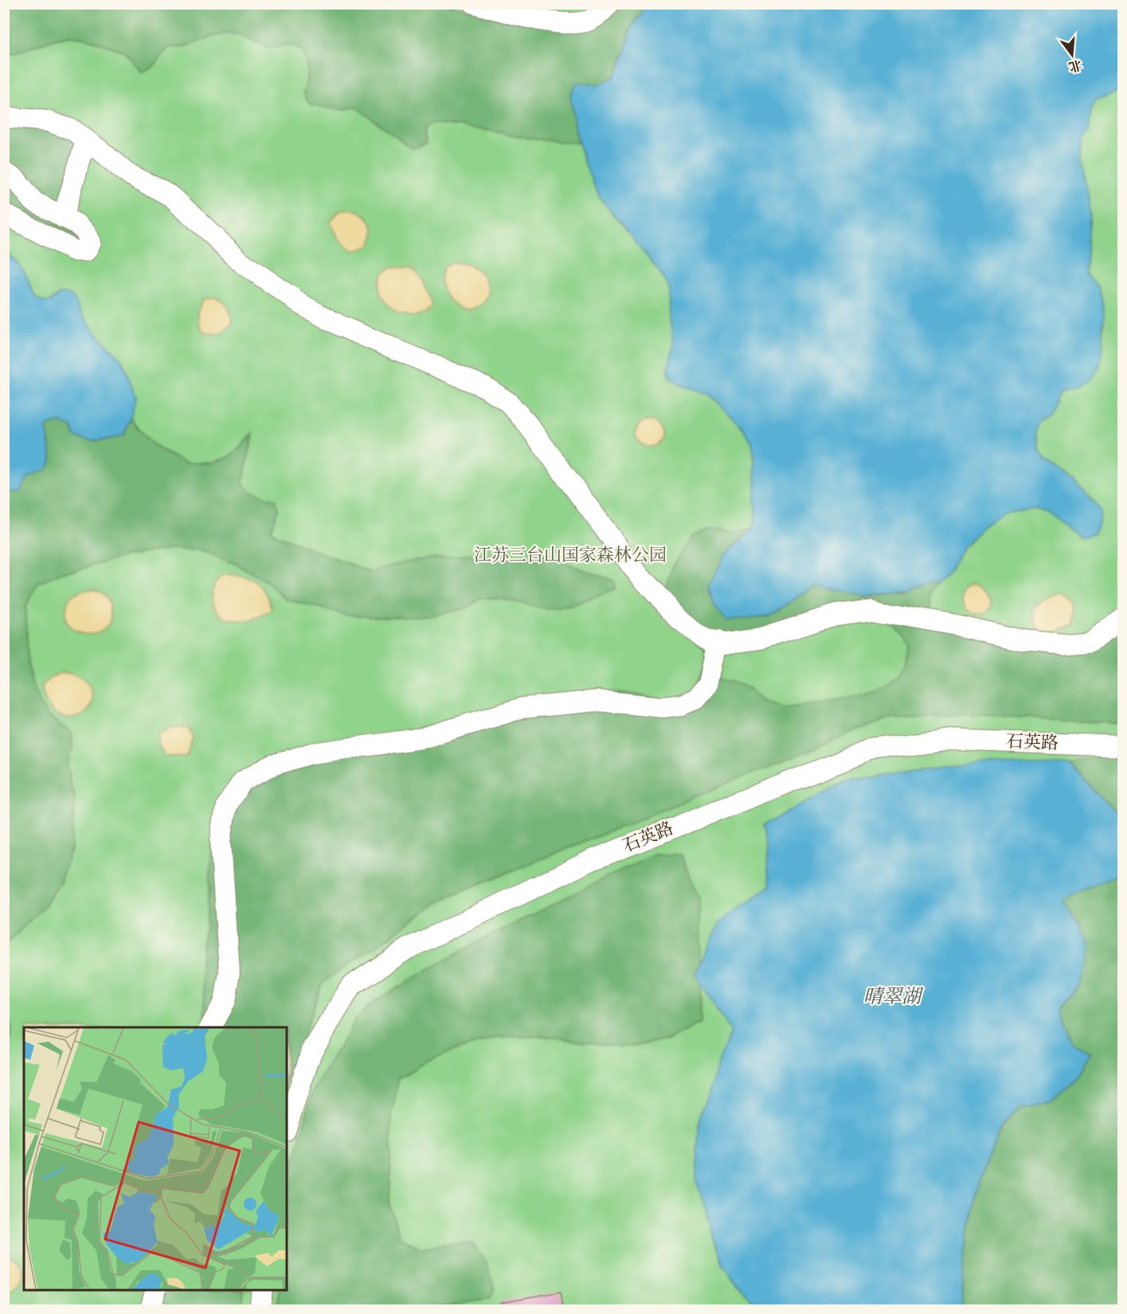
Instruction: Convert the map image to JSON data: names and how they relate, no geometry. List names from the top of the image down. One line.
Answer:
{"streets":{"street":["石英路"]},"water":["晴翠湖"],"parks":["江苏三台山国家森林公园"],"north":"bottom"}
